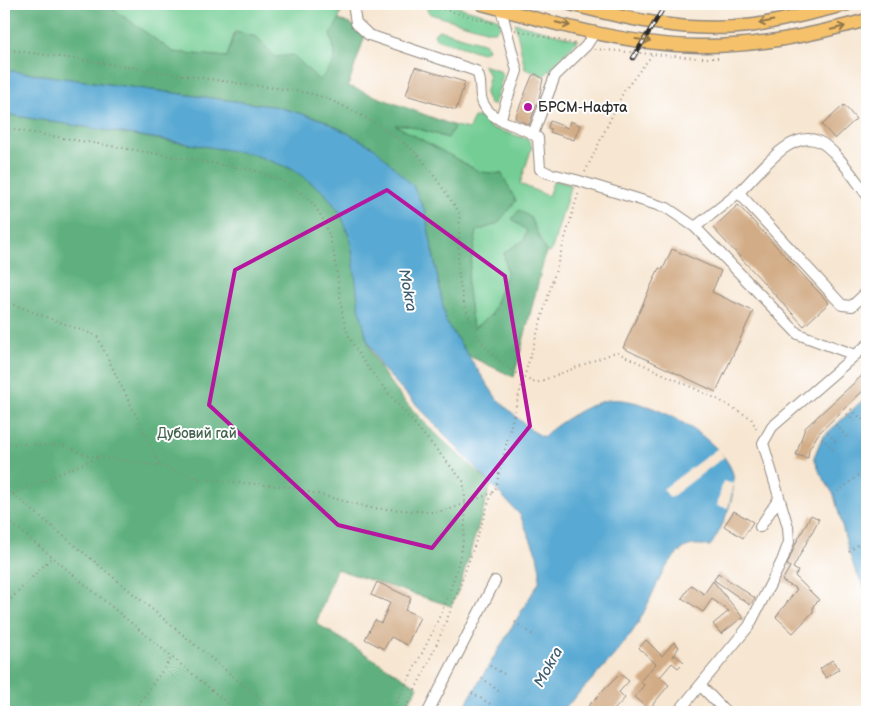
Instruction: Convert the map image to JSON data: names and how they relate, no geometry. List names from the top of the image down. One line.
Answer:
{"water":["Mokra"],"parks":["Дубовий гай"],"places":["БРСМ-Нафта"]}
